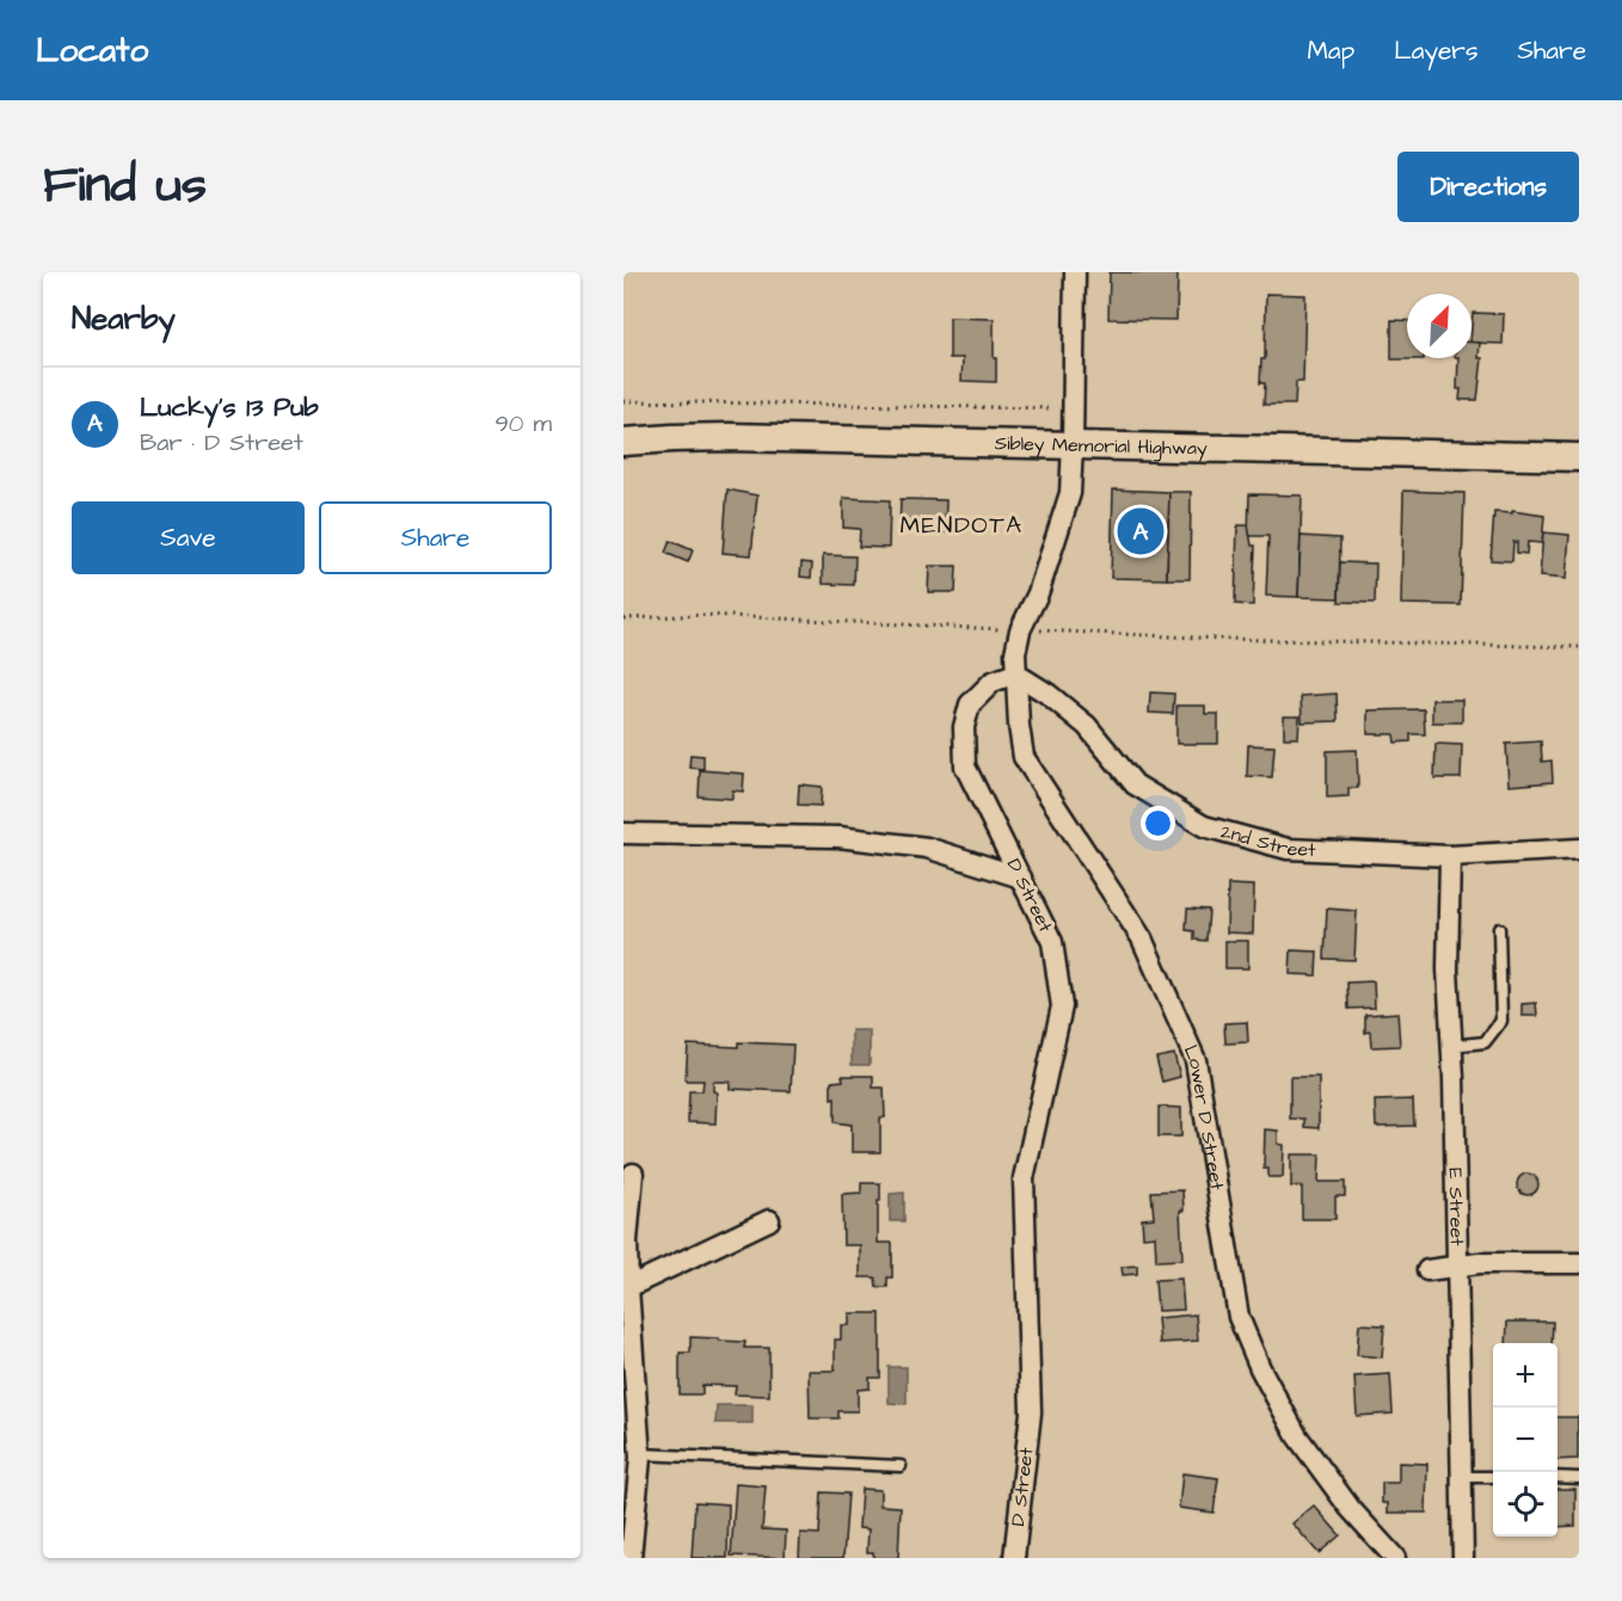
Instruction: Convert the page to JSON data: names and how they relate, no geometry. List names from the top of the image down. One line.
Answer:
{"streets":{"main road":["Sibley Memorial Highway"],"street":["2nd Street","D Street","Lower D Street","E Street"]},"crossings":[["2nd Street","D Street"],["2nd Street","Lower D Street"],["2nd Street","E Street"],["D Street","Lower D Street"]],"districts":["MENDOTA"],"north":"top right","page":{"header":"Locato","nav":["Map","Layers","Share"],"title":"Find us","buttons":["Directions",["Save","Share"]],"heading":"Nearby","list":[{"mark":"A","name":"Lucky‘s 13 Pub","note":"Bar · D Street","value":"90 m"}],"pins":"A","map_buttons":["+","−"]}}
